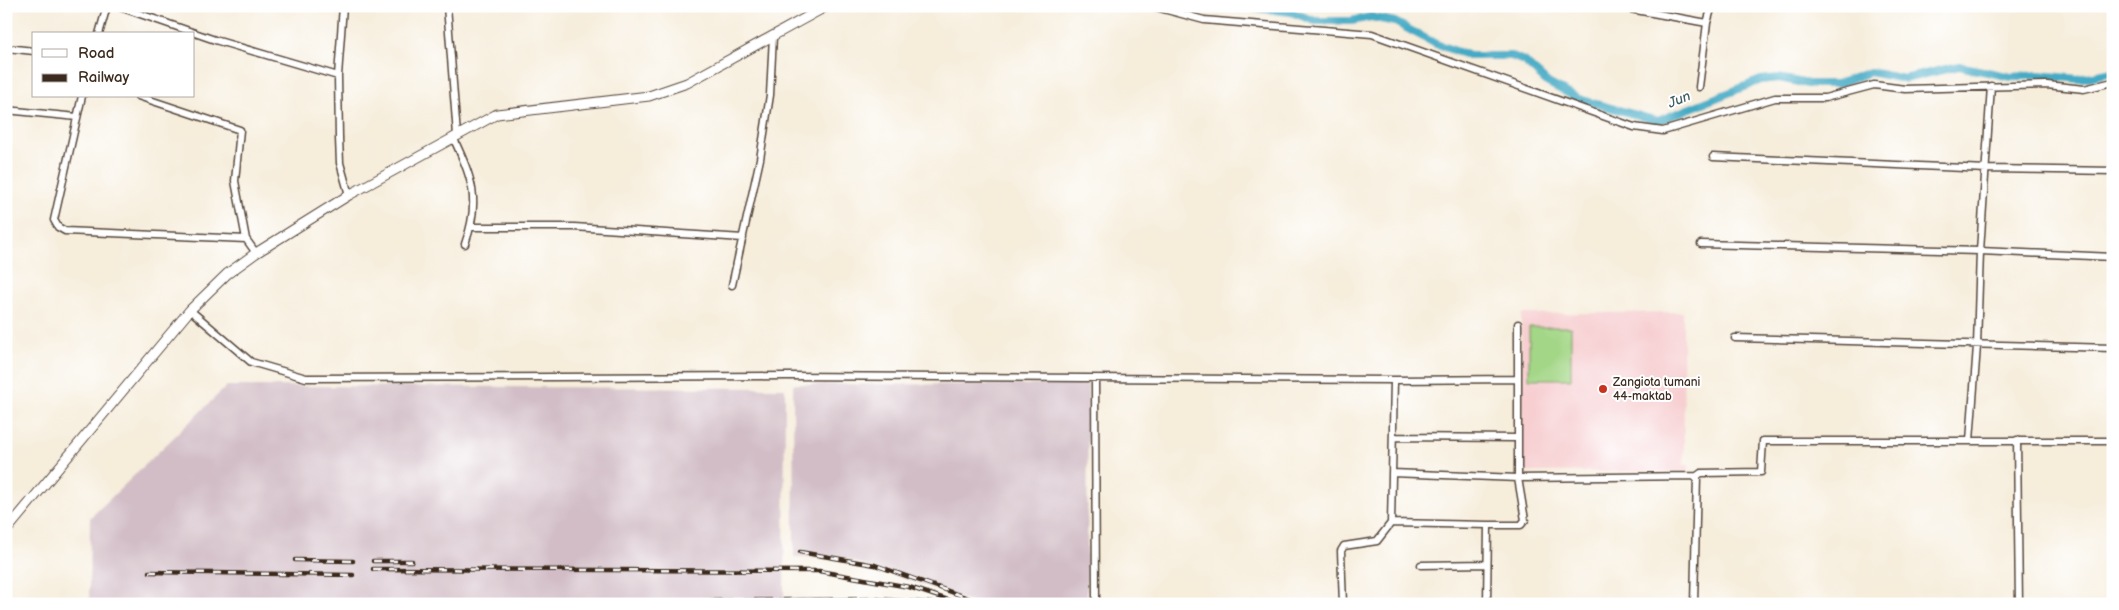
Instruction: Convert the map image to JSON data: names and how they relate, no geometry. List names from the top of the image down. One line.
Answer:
{"water":["Jun"],"places":["Zangiota tumani 44-maktab"],"legend":["Road","Railway"]}
